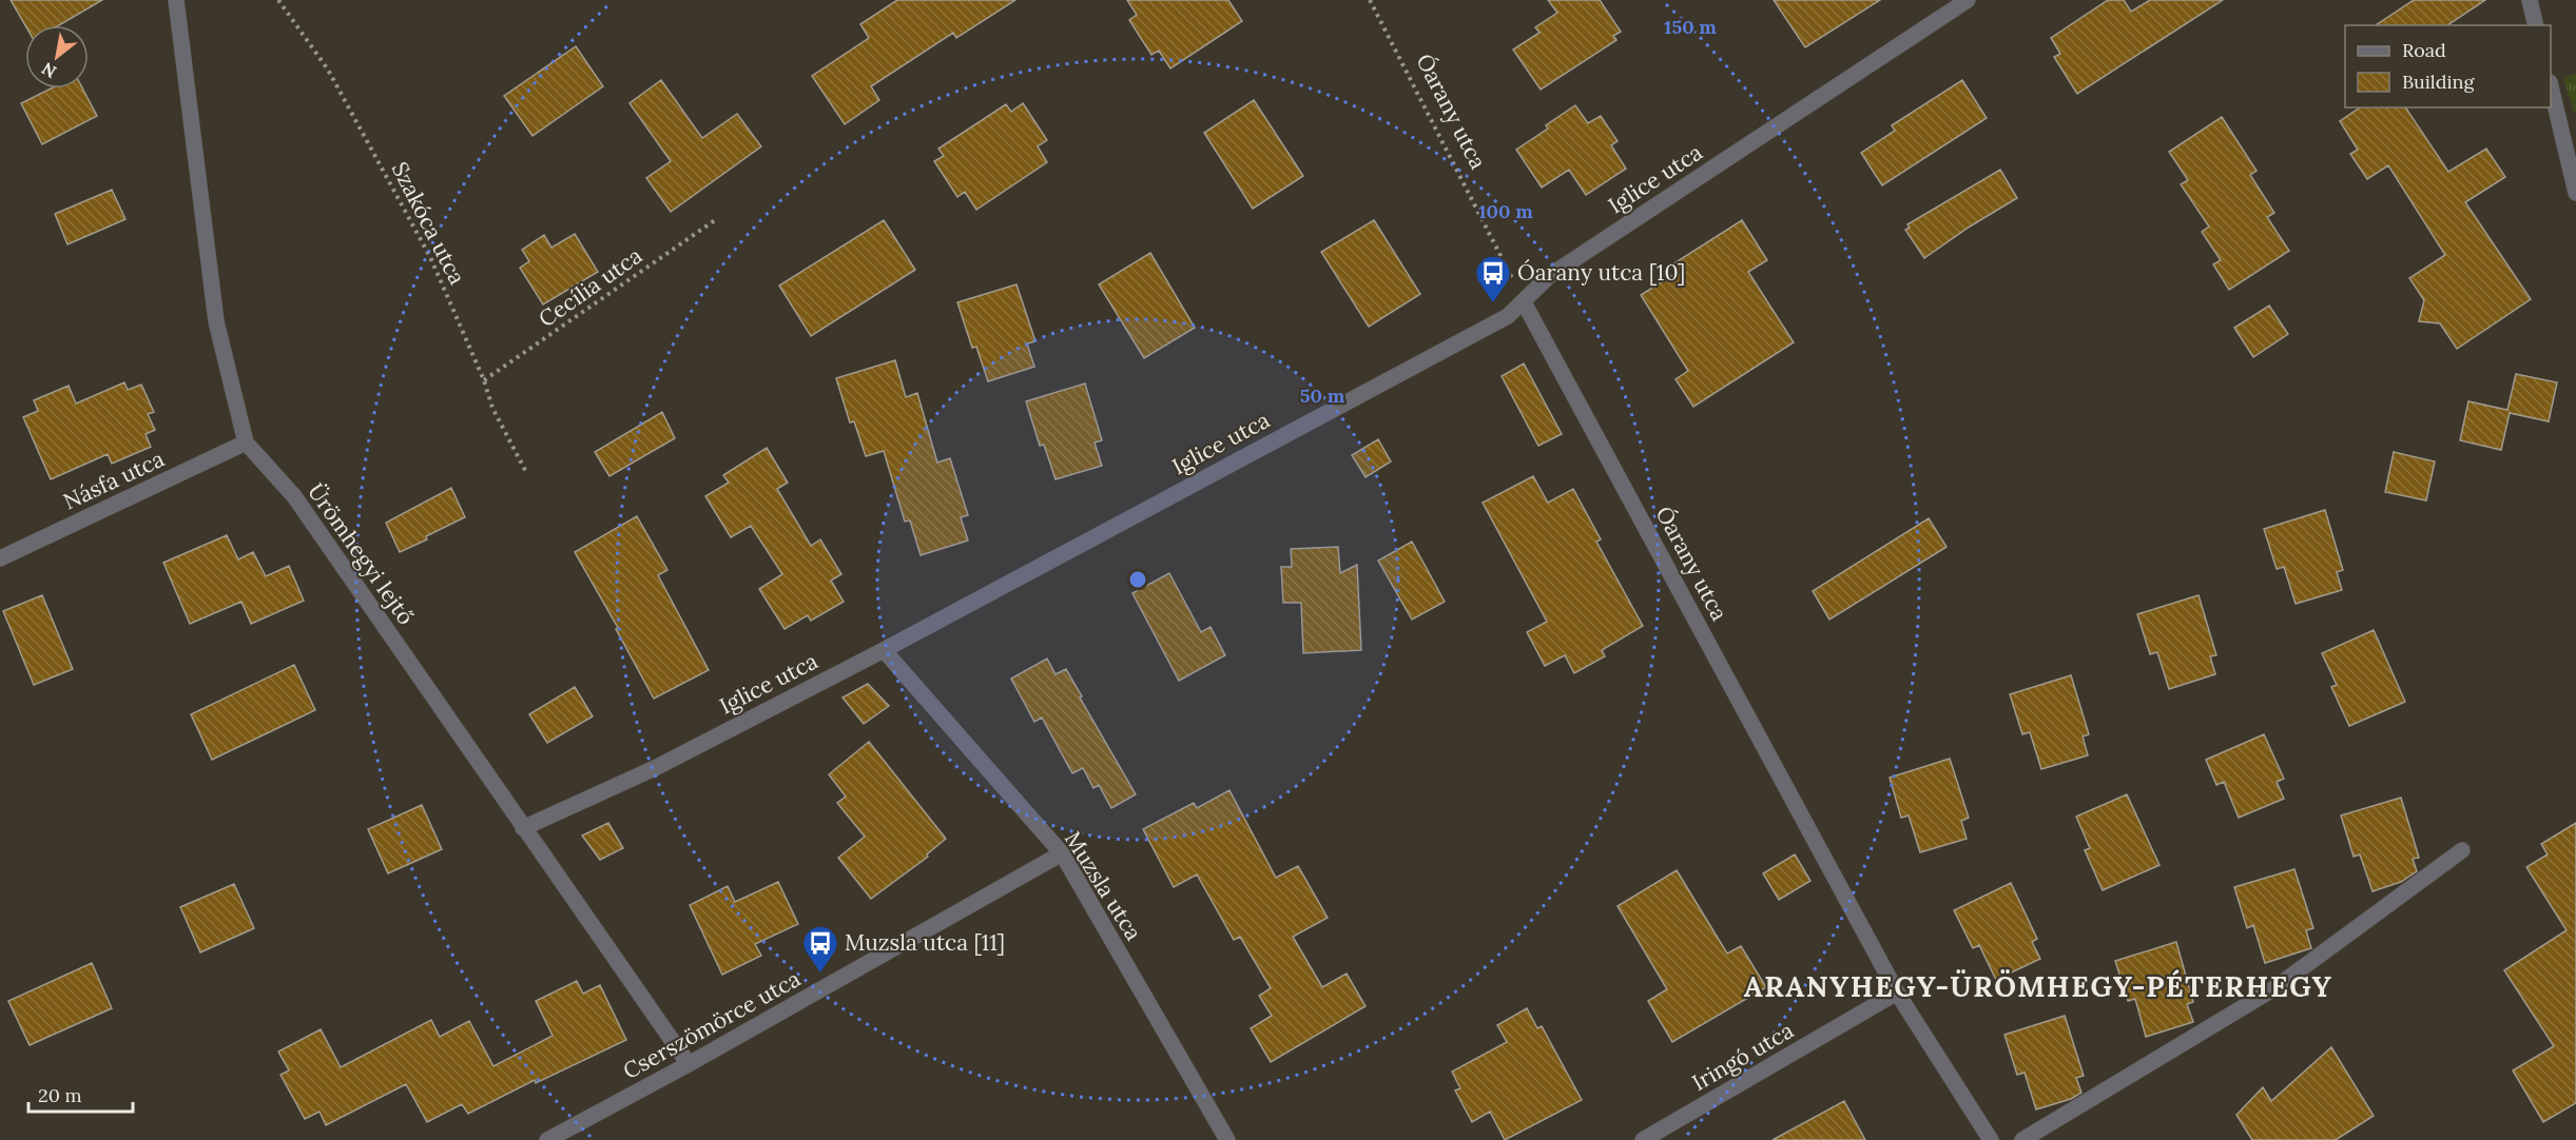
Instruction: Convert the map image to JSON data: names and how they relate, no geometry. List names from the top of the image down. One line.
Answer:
{"streets":{"street":["Óarany utca","Iglice utca","Násfa utca","Ürömhegyi lejtő","Muzsla utca","Cserszömörce utca","Iringó utca"],"path":["Szakóca utca","Cecília utca"]},"crossings":[["Óarany utca","Iglice utca"],["Óarany utca","Iringó utca"],["Iglice utca","Ürömhegyi lejtő"],["Iglice utca","Muzsla utca"],["Szakóca utca","Cecília utca"],["Násfa utca","Ürömhegyi lejtő"],["Ürömhegyi lejtő","Cserszömörce utca"],["Muzsla utca","Cserszömörce utca"]],"districts":["ARANYHEGY-ÜRÖMHEGY-PÉTERHEGY"],"places":{"bus stop":["Óarany utca [10]","Muzsla utca [11]"]},"legend":["Road","Building"],"scale_bar":"20 m","north":"bottom left","rings":["150 m","100 m","50 m"]}
